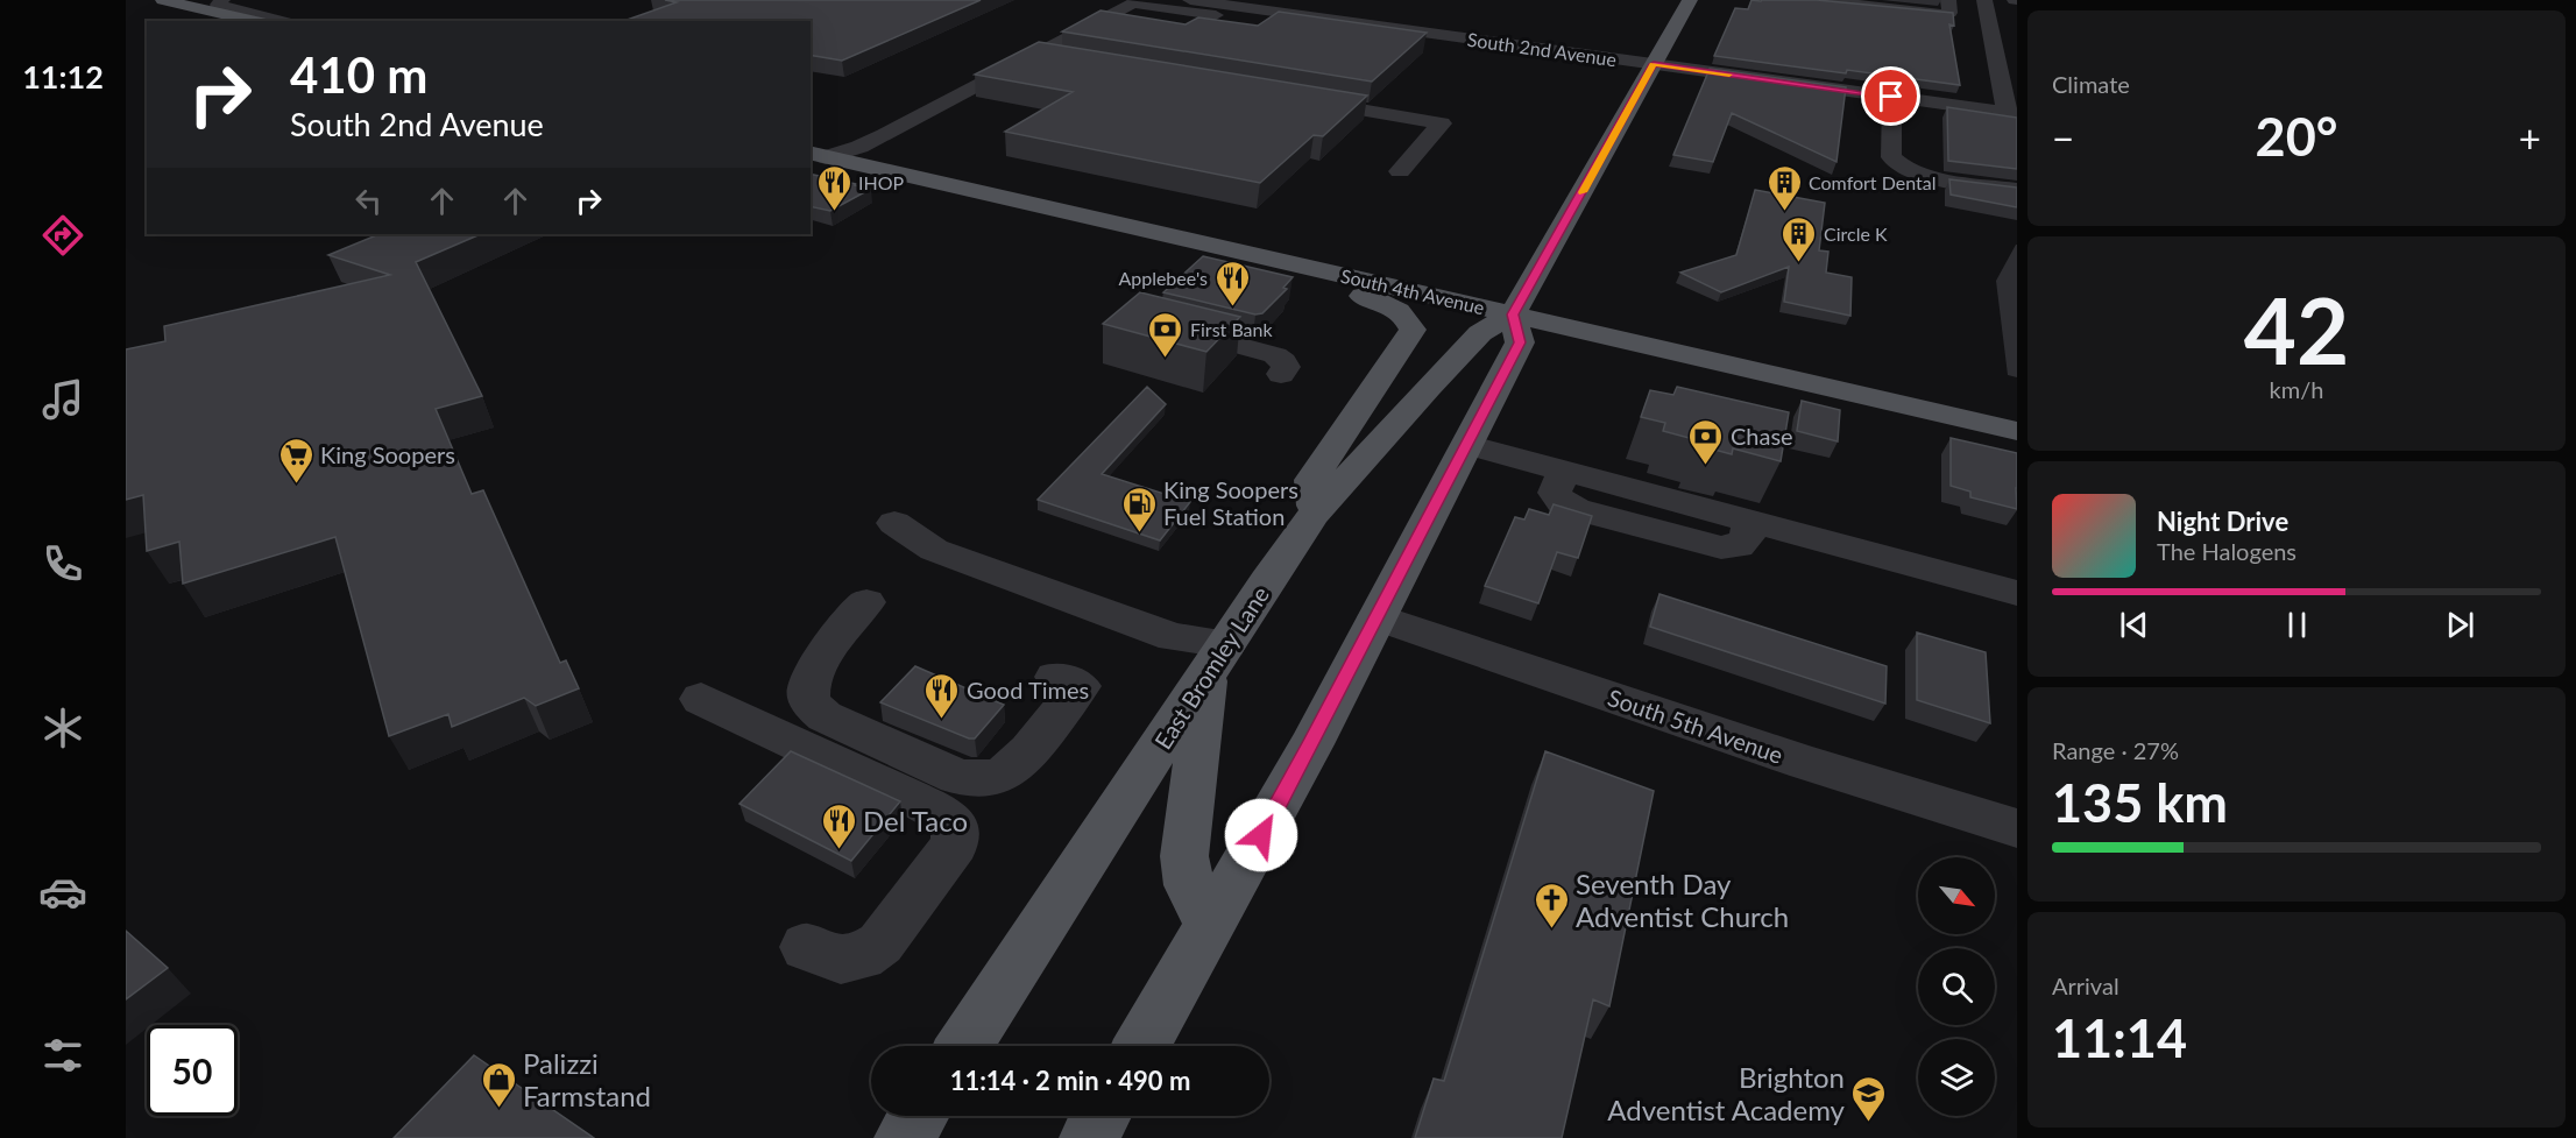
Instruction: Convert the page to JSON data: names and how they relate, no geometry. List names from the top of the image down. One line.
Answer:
{"streets":{"main road":["South 4th Avenue","East Bromley Lane"],"street":["South 2nd Avenue","South 5th Avenue"]},"crossings":[["South 4th Avenue","East Bromley Lane"]],"places":{"restaurant":["IHOP","Applebee's","Good Times","Del Taco"],"building":["Comfort Dental","Circle K"],"bank":["First Bank","Chase"],"supermarket":["King Soopers"],"fuel station":["King Soopers Fuel Station"],"church":["Seventh Day Adventist Church"],"shop":["Palizzi Farmstand"],"school or university":["Brighton Adventist Academy"]},"north":"bottom right","page":{"tabs":"11:12","tile":["Climate",["42","km/h"],["Range · 27%","135 km"],["Arrival","11:14"]],"turn":["410 m","South 2nd Avenue"],"heat":["−","20°","+"],"song":["Night Drive","The Halogens"],"limit":"50","trip":"11:14 · 2 min · 490 m"}}
